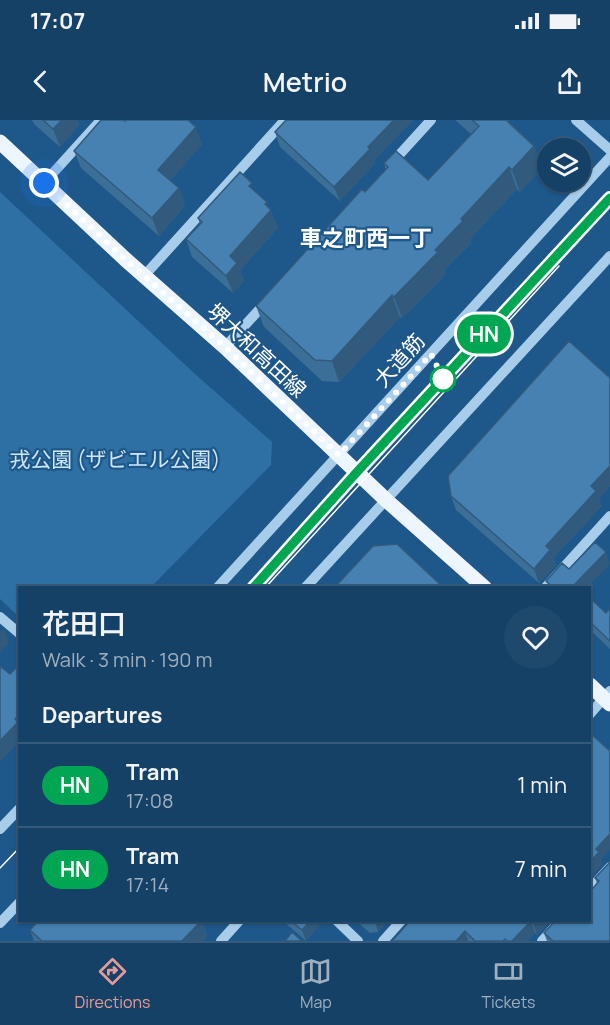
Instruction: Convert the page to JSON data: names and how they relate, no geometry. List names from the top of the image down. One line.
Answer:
{"streets":{"main road":["堺大和高田線"],"street":["大道筋"]},"crossings":[["堺大和高田線","大道筋"]],"districts":["車之町西一丁"],"parks":["戎公園 (ザビエル公園)"],"lines":["tram line HN"],"page":{"status":"17:07","header":"Metrio","on_map":"HN","heading":[["花田口","Walk · 3 min · 190 m"],"Departures"],"list":[{"mark":"HN","name":"Tram","note":"17:08","value":"1 min"},{"mark":"HN","name":"Tram","note":"17:14","value":"7 min"}],"tabs":["Directions","Map","Tickets"]}}
